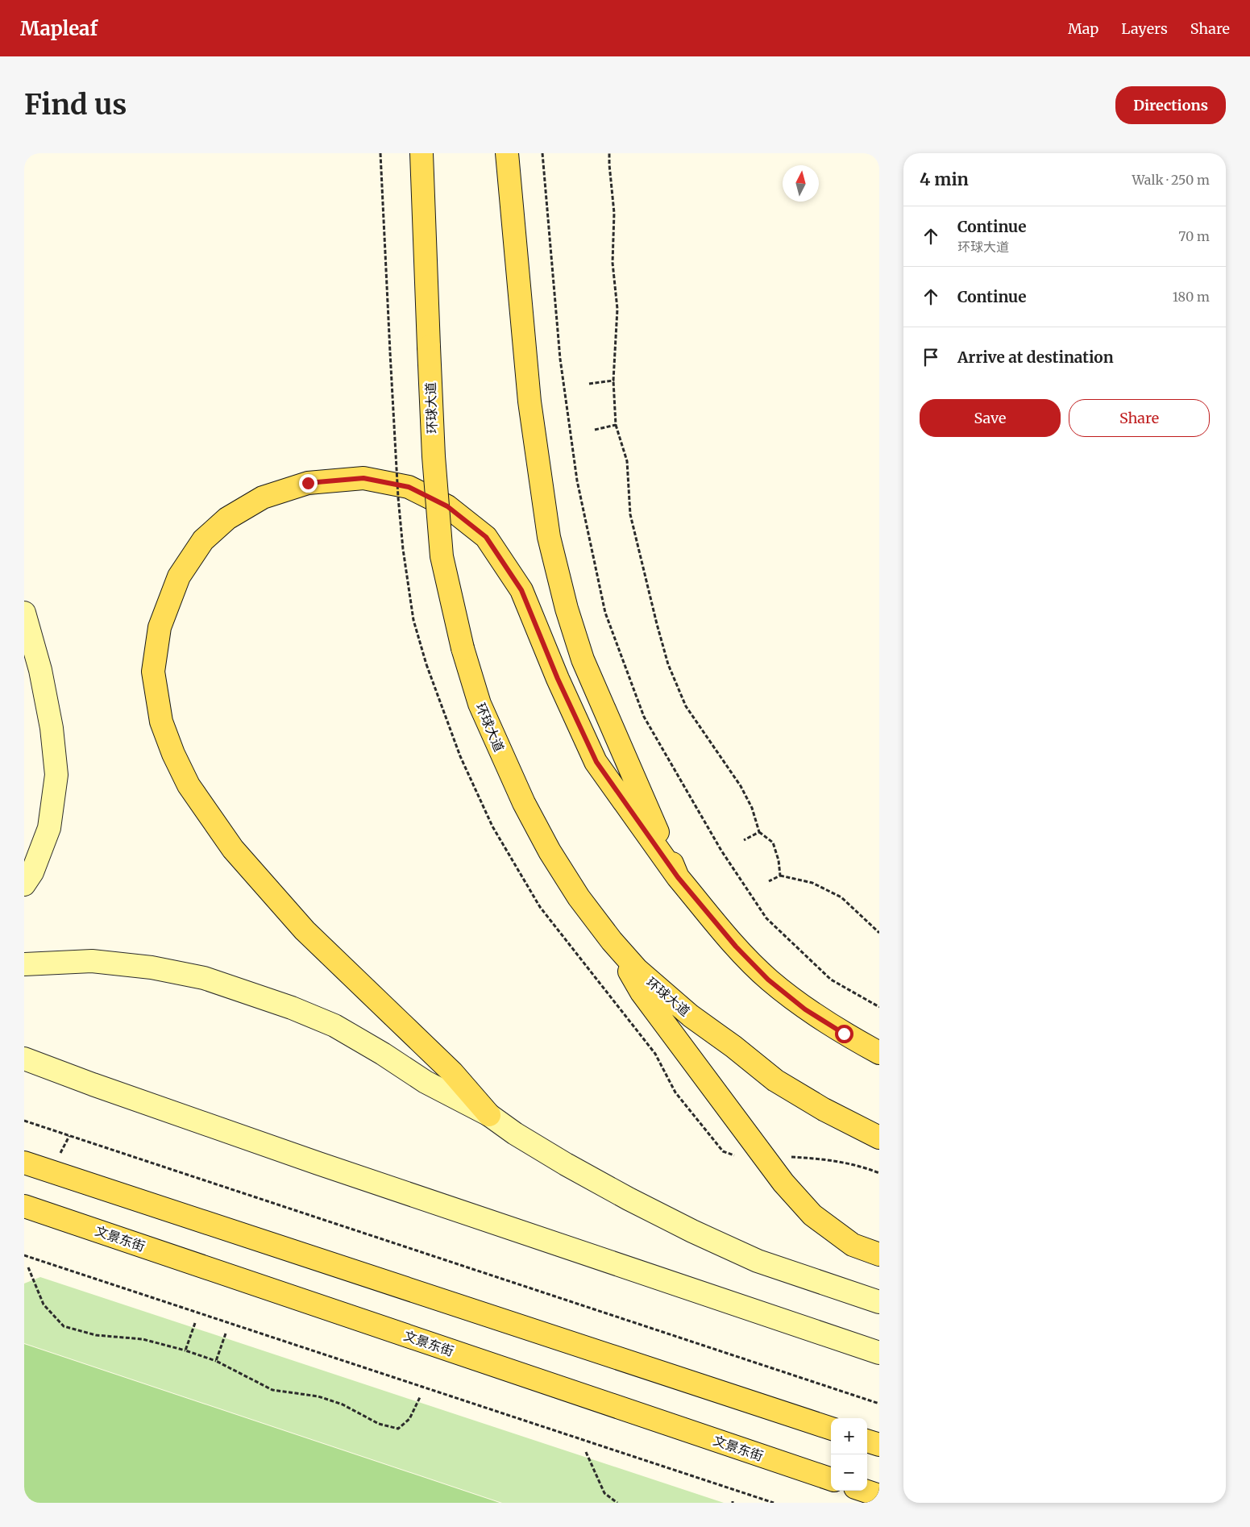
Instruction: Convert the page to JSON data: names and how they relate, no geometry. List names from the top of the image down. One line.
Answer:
{"streets":{"main road":["环球大道","文景东街"]},"north":"top","page":{"header":"Mapleaf","nav":["Map","Layers","Share"],"buttons":["Directions",["Save","Share"]],"title":"Find us","heading":["4 min","Walk · 250 m"],"list":[["Continue","环球大道","70 m"],["Continue","180 m"],"Arrive at destination"],"map_buttons":["+","−"]}}
